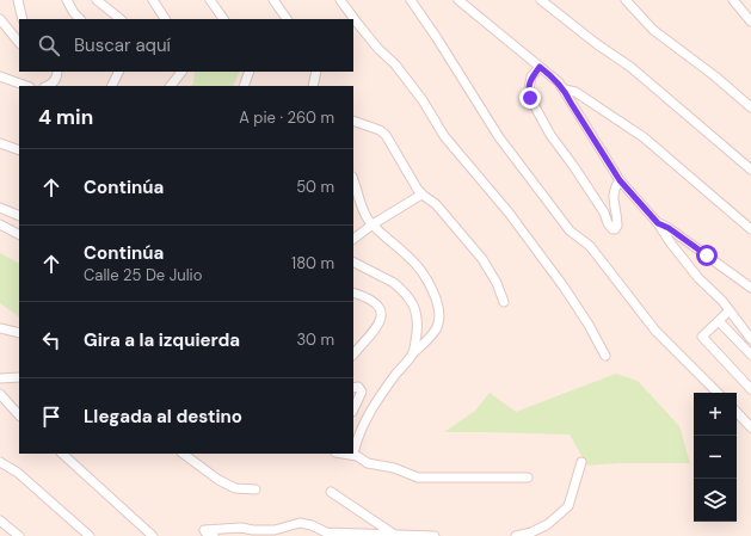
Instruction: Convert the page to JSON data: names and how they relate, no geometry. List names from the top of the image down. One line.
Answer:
{"page":{"search":"Buscar aquí","heading":["4 min","A pie · 260 m"],"list":[["Continúa","50 m"],["Continúa","Calle 25 De Julio","180 m"],["Gira a la izquierda","30 m"],"Llegada al destino"],"map_buttons":["+","−"]}}
